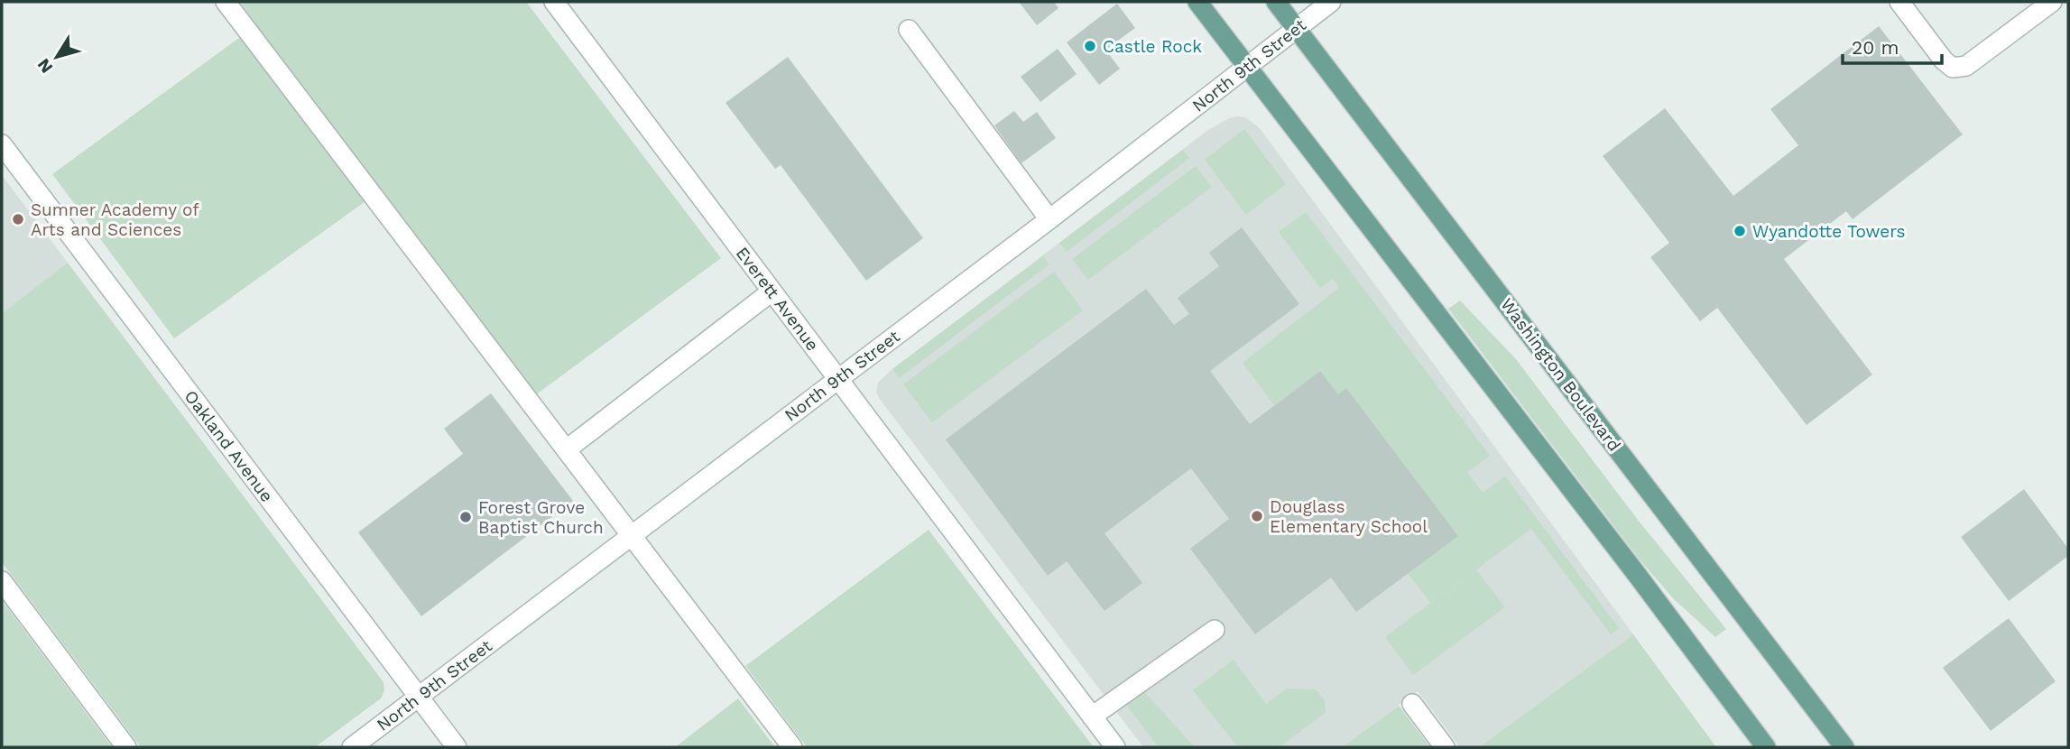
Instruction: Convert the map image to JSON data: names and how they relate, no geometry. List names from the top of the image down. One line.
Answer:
{"streets":{"main road":["Washington Boulevard"],"street":["North 9th Street","Everett Avenue","Oakland Avenue"]},"crossings":[["North 9th Street","Everett Avenue"],["North 9th Street","Washington Boulevard"],["North 9th Street","Oakland Avenue"]],"places":["Castle Rock","Sumner Academy of Arts and Sciences","Wyandotte Towers","Douglass Elementary School","Forest Grove Baptist Church"],"scale_bar":"20 m","north":"bottom left"}
